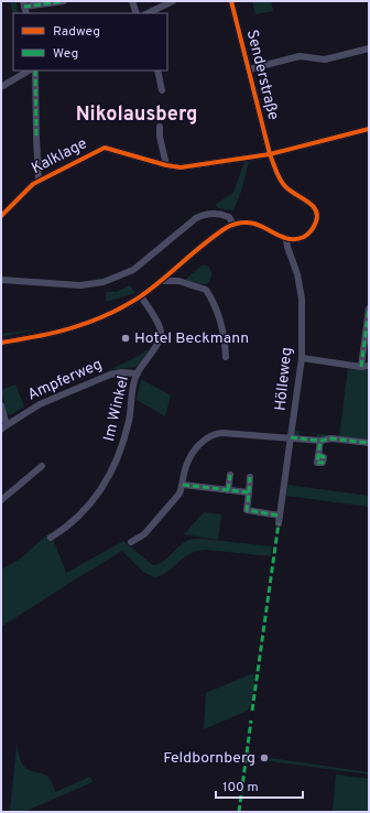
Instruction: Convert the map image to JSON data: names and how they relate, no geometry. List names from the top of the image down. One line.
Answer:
{"streets":{"street":["Senderstraße","Kalklage","Hölleweg","Ampferweg","Im Winkel"]},"crossings":[["Senderstraße","Kalklage"],["Senderstraße","Hölleweg"],["Ampferweg","Im Winkel"]],"districts":["Nikolausberg"],"places":["Hotel Beckmann","Feldbornberg"],"legend":["Radweg","Weg"],"scale_bar":"100 m"}
